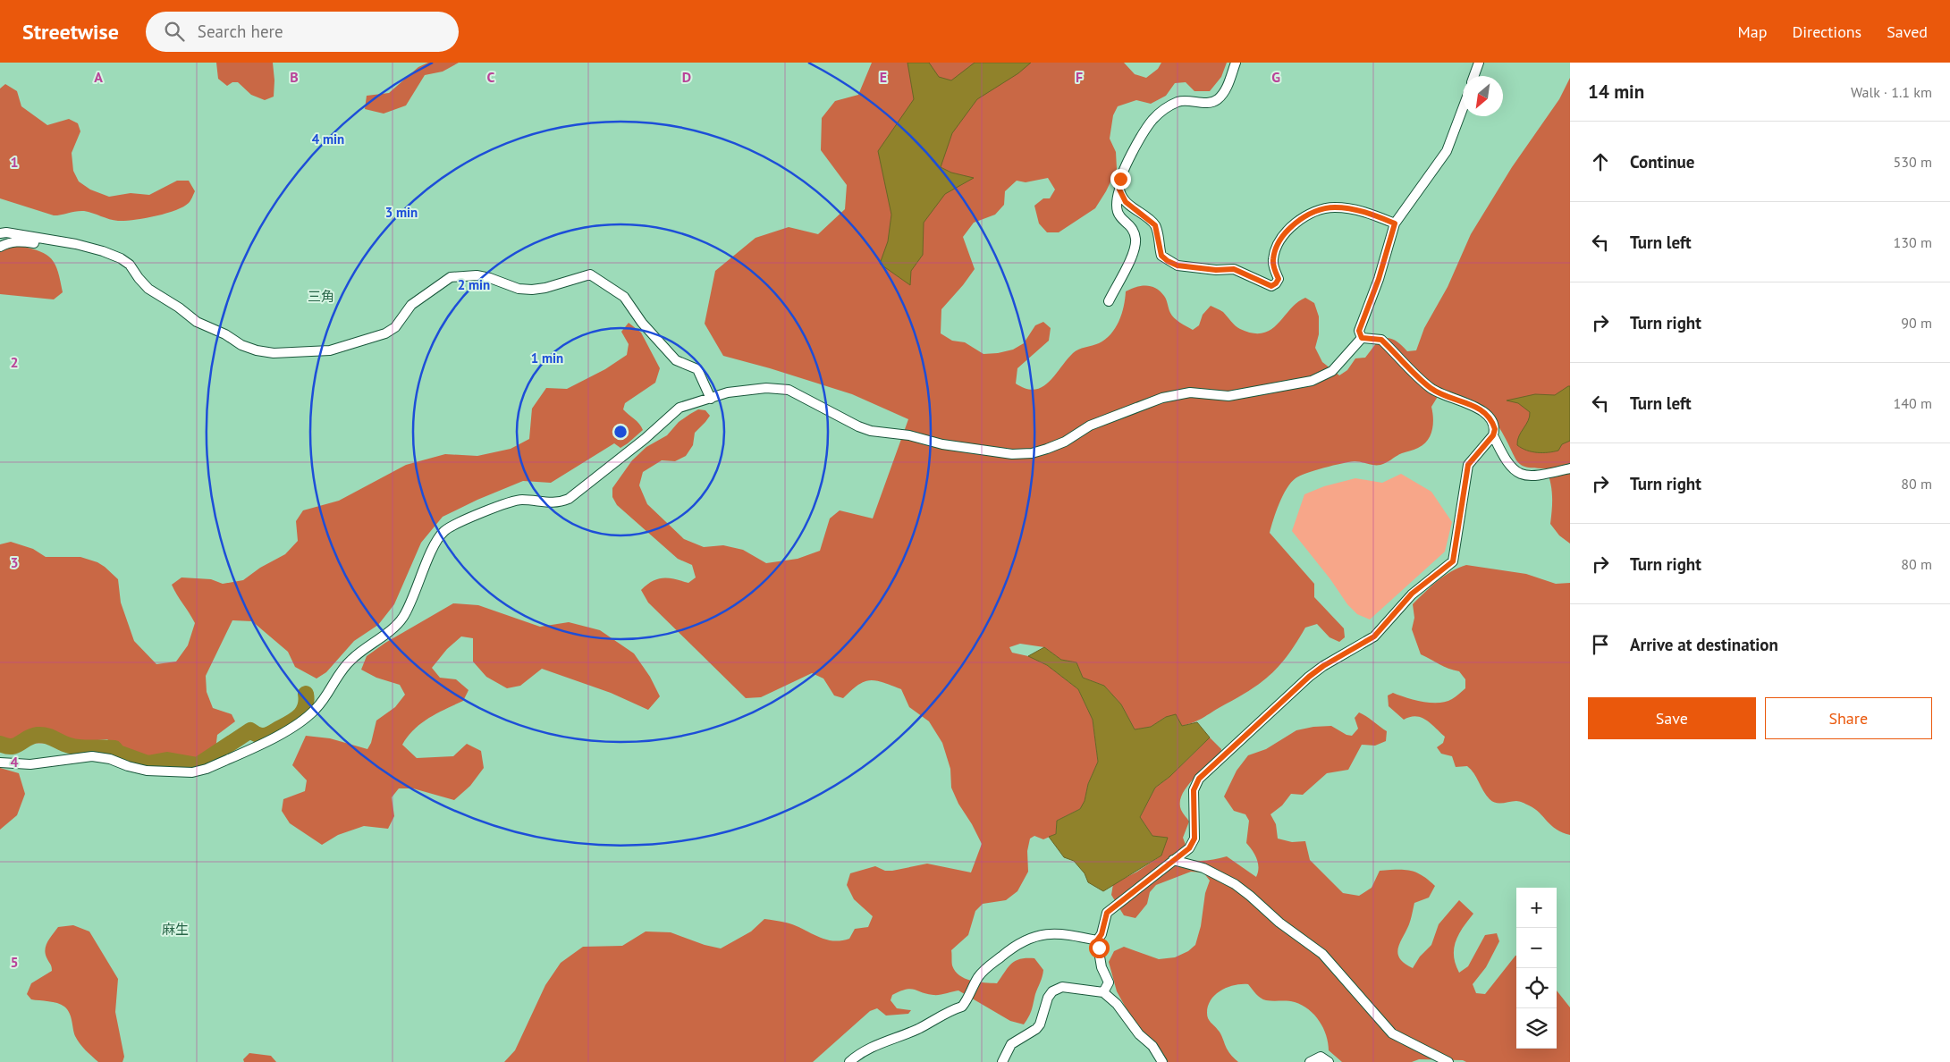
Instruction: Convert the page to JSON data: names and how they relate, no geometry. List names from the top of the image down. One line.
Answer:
{"districts":["三角","麻生"],"north":"bottom left","page":{"header":"Streetwise","search":"Search here","nav":["Map","Directions","Saved"],"heading":["14 min","Walk · 1.1 km"],"list":[["Continue","530 m"],["Turn left","130 m"],["Turn right","90 m"],["Turn left","140 m"],["Turn right","80 m"],["Turn right","80 m"],"Arrive at destination"],"buttons":["Save","Share"],"map_buttons":["+","−"]},"grid":{"columns":["A","B","C","D","E","F","G"],"rows":["1","2","3","4","5"]},"rings":["4 min","3 min","2 min","1 min"]}
